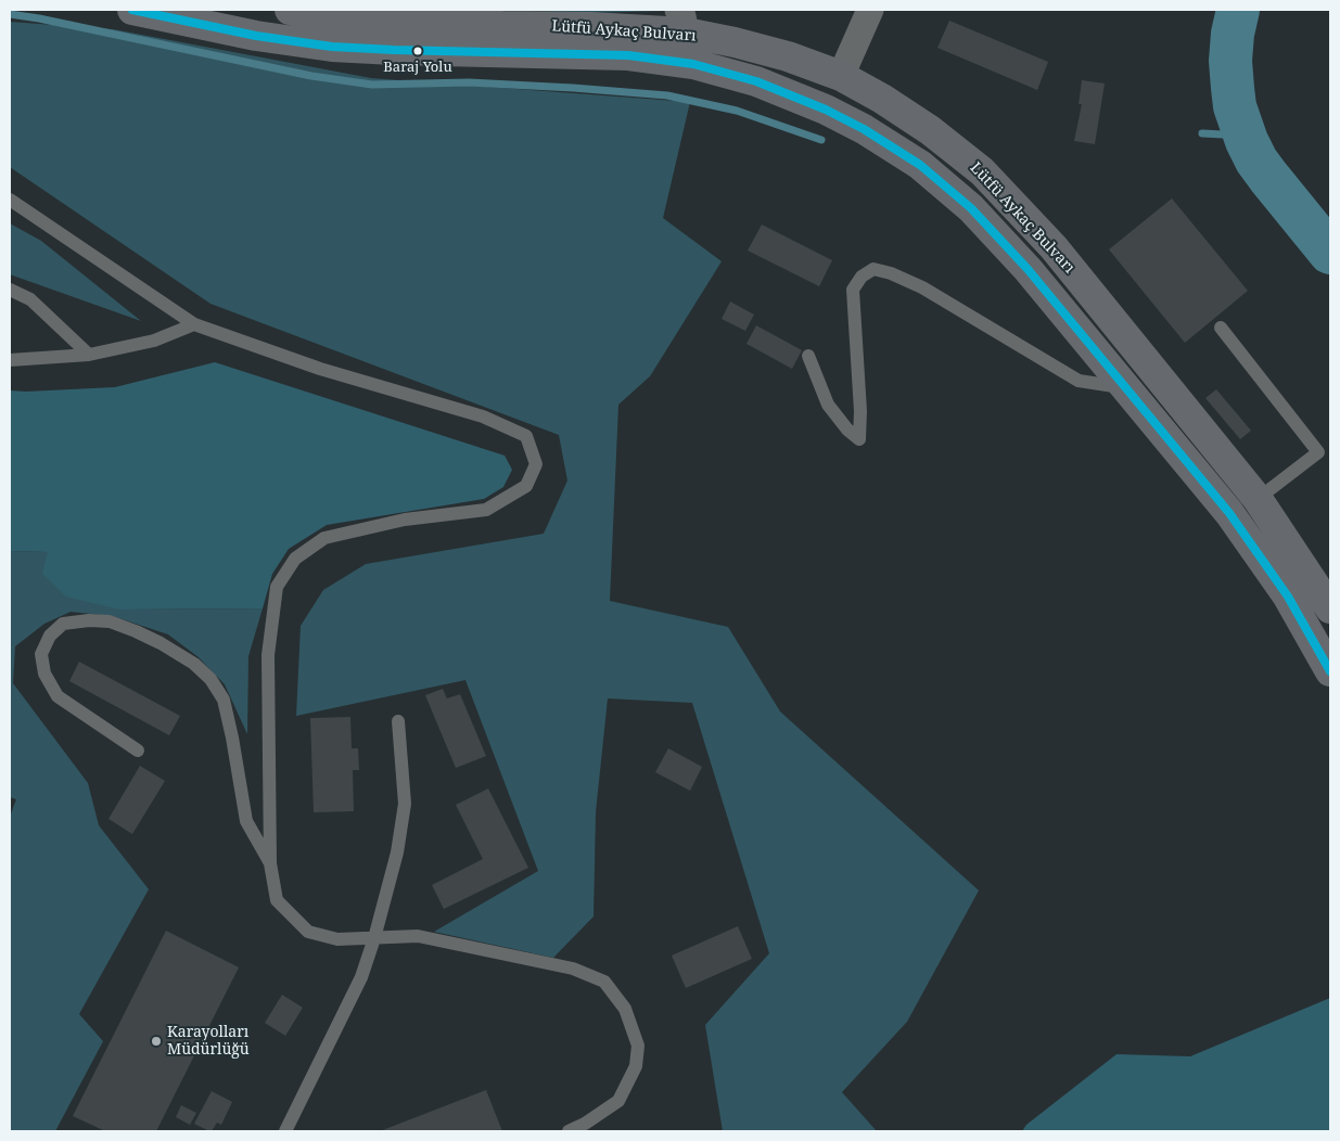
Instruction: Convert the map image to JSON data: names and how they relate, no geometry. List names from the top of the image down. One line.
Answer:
{"streets":{"main road":["Lütfü Aykaç Bulvarı"]},"places":["Baraj Yolu","Karayolları Müdürlüğü"]}
